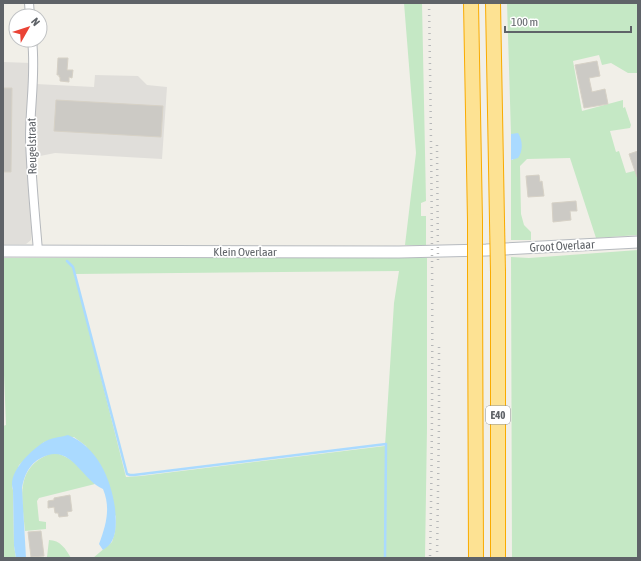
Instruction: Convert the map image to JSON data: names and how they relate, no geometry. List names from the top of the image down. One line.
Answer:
{"streets":{"highway":["E40"],"main road":["Groot Overlaar","Klein Overlaar"],"street":["Reugelstraat"]},"crossings":[["Reugelstraat","Klein Overlaar"],["Groot Overlaar","Klein Overlaar"]],"scale_bar":"100 m","north":"top right"}
